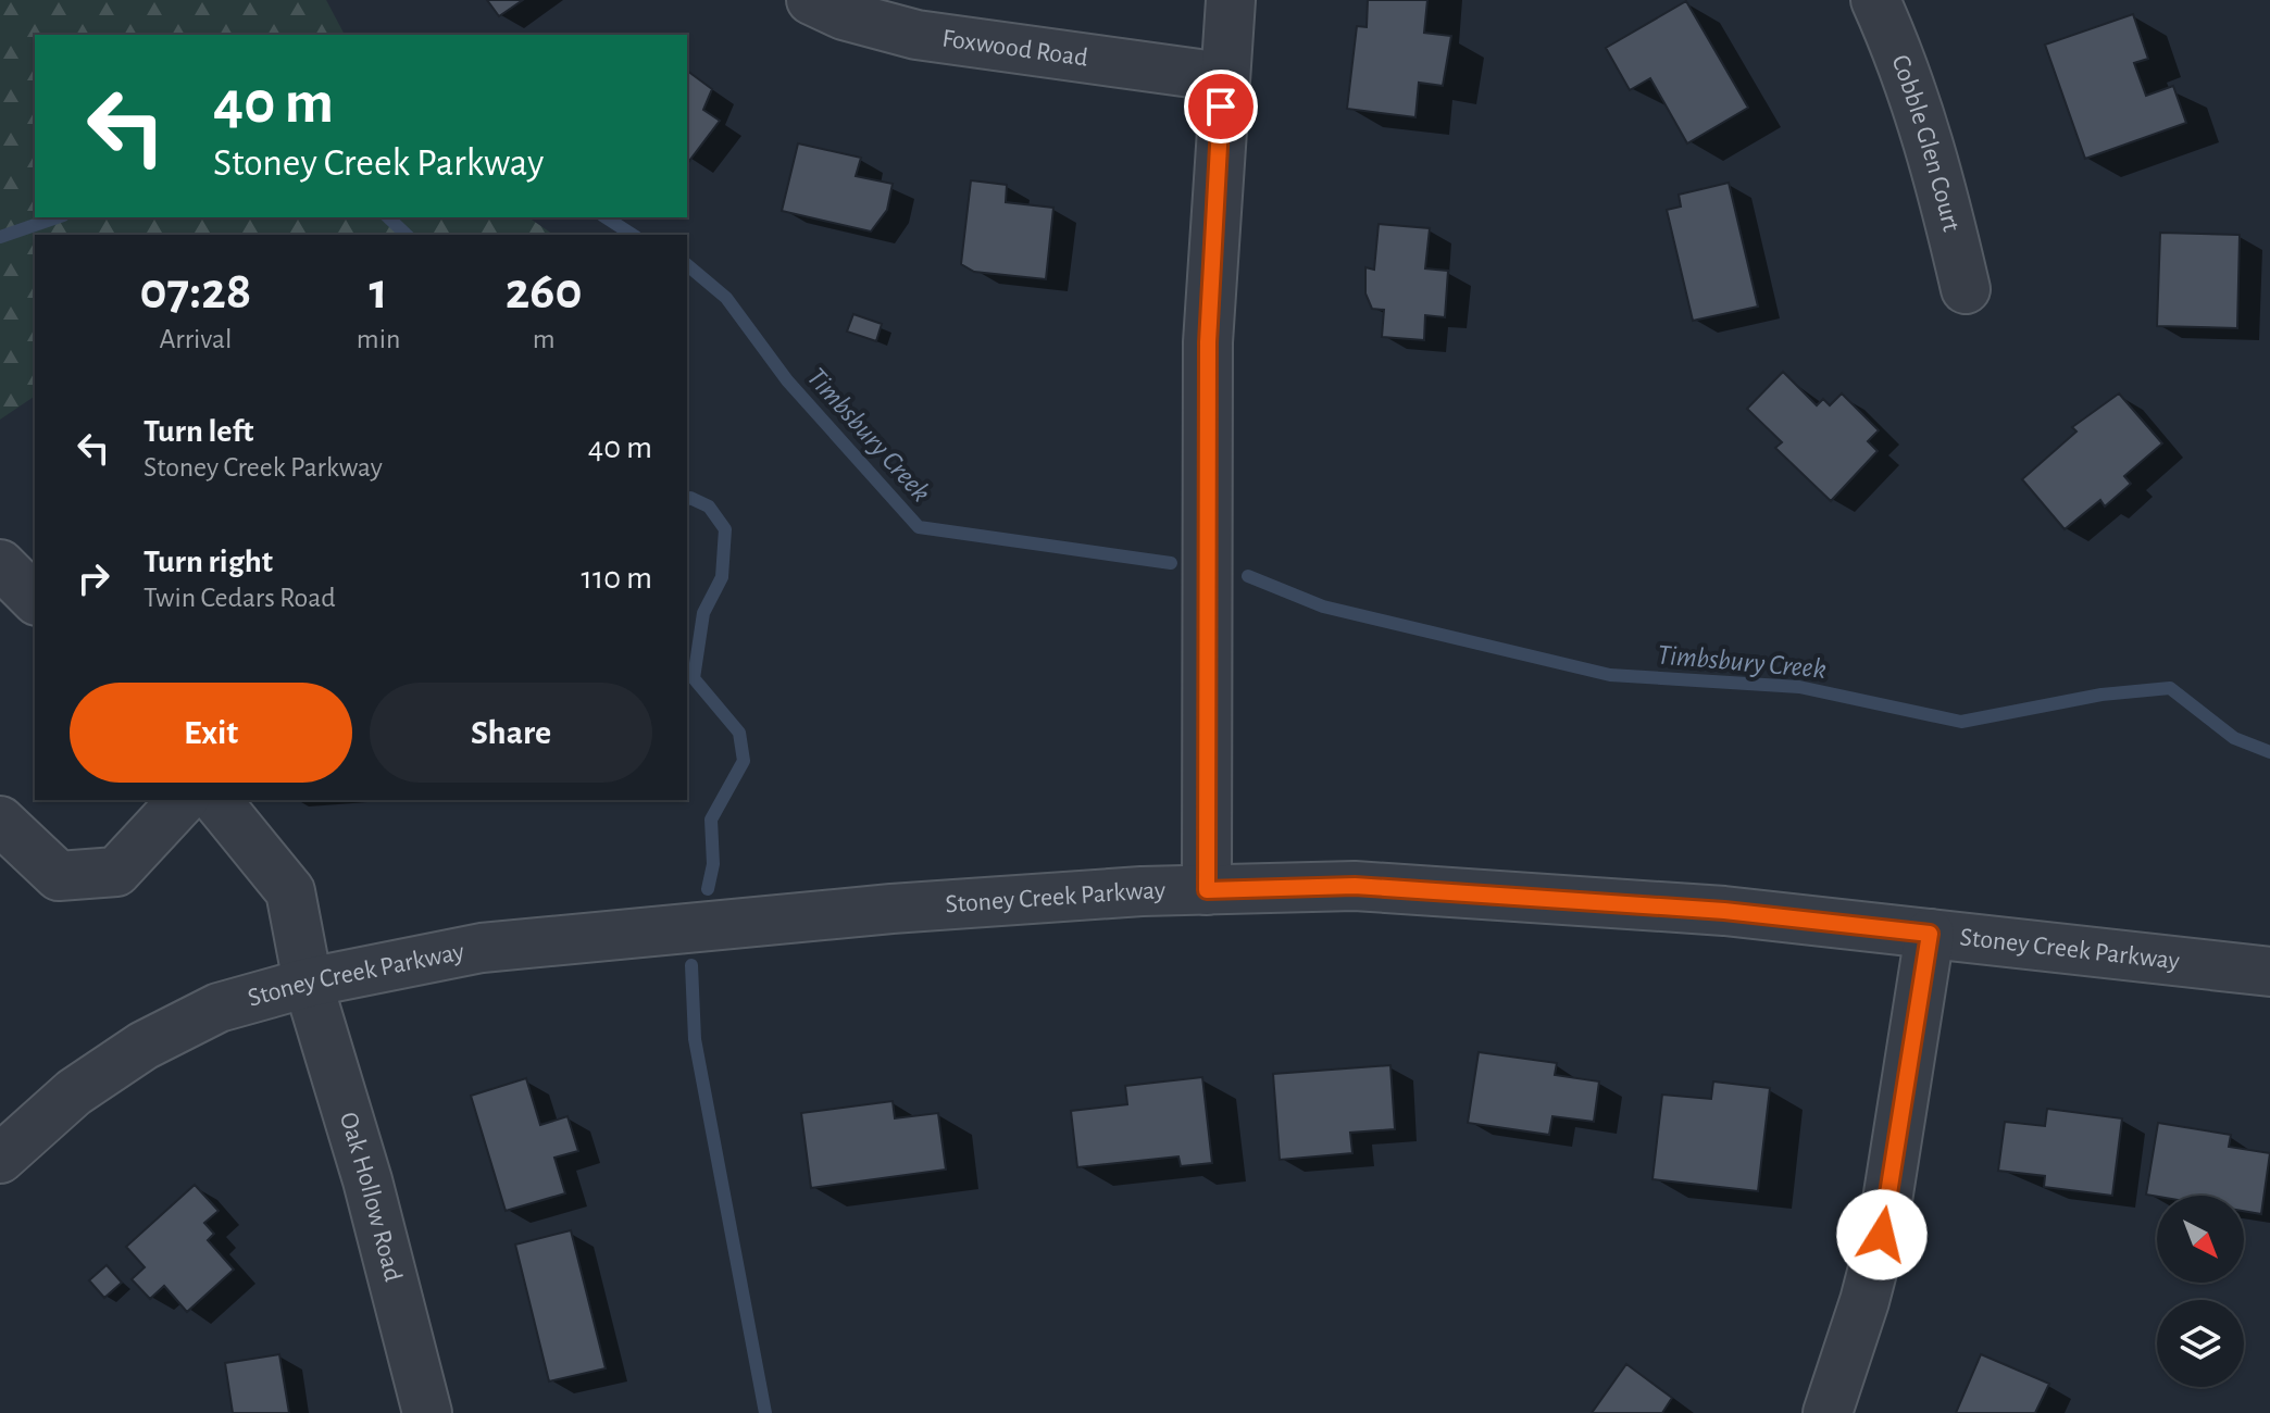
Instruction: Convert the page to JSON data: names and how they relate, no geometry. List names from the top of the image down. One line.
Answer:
{"streets":{"street":["Foxwood Road","Cobble Glen Court","Stoney Creek Parkway","Oak Hollow Road"]},"crossings":[["Stoney Creek Parkway","Oak Hollow Road"]],"water":["Timbsbury Creek"],"north":"bottom right","page":{"turn":["40 m","Stoney Creek Parkway"],"eta":["07:28","Arrival","1","min","260","m"],"list":[{"name":"Turn left","note":"Stoney Creek Parkway","value":"40 m"},{"name":"Turn right","note":"Twin Cedars Road","value":"110 m"}],"buttons":["Exit","Share"]}}
